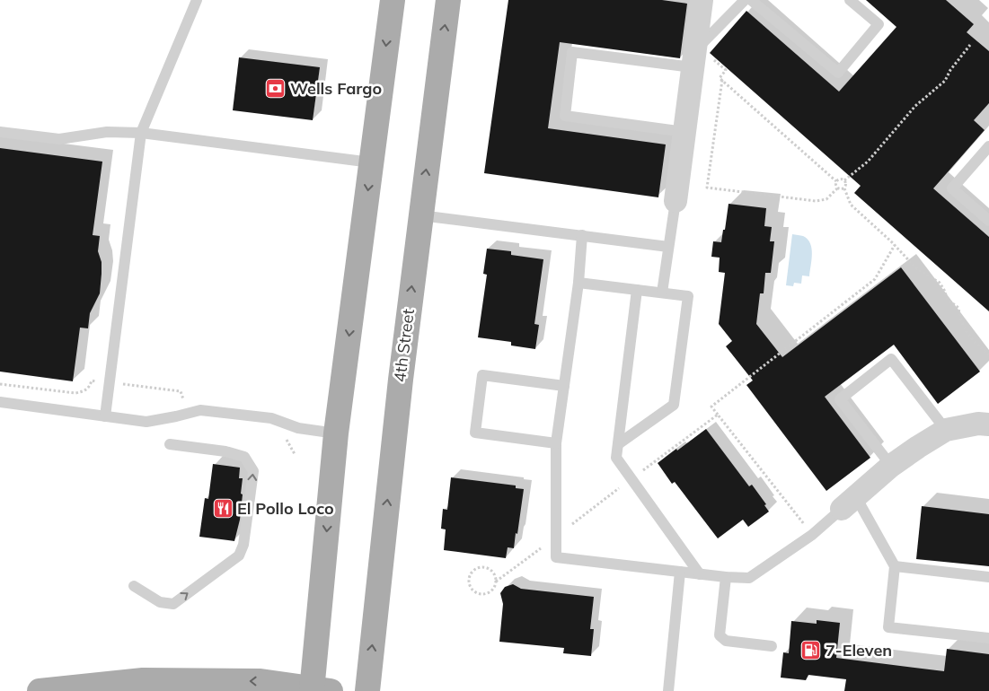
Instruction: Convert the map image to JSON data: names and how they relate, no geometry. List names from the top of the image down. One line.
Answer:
{"streets":{"main road":["4th Street"]},"places":{"bank":["Wells Fargo"],"restaurant":["El Pollo Loco"],"fuel station":["7-Eleven"]}}
